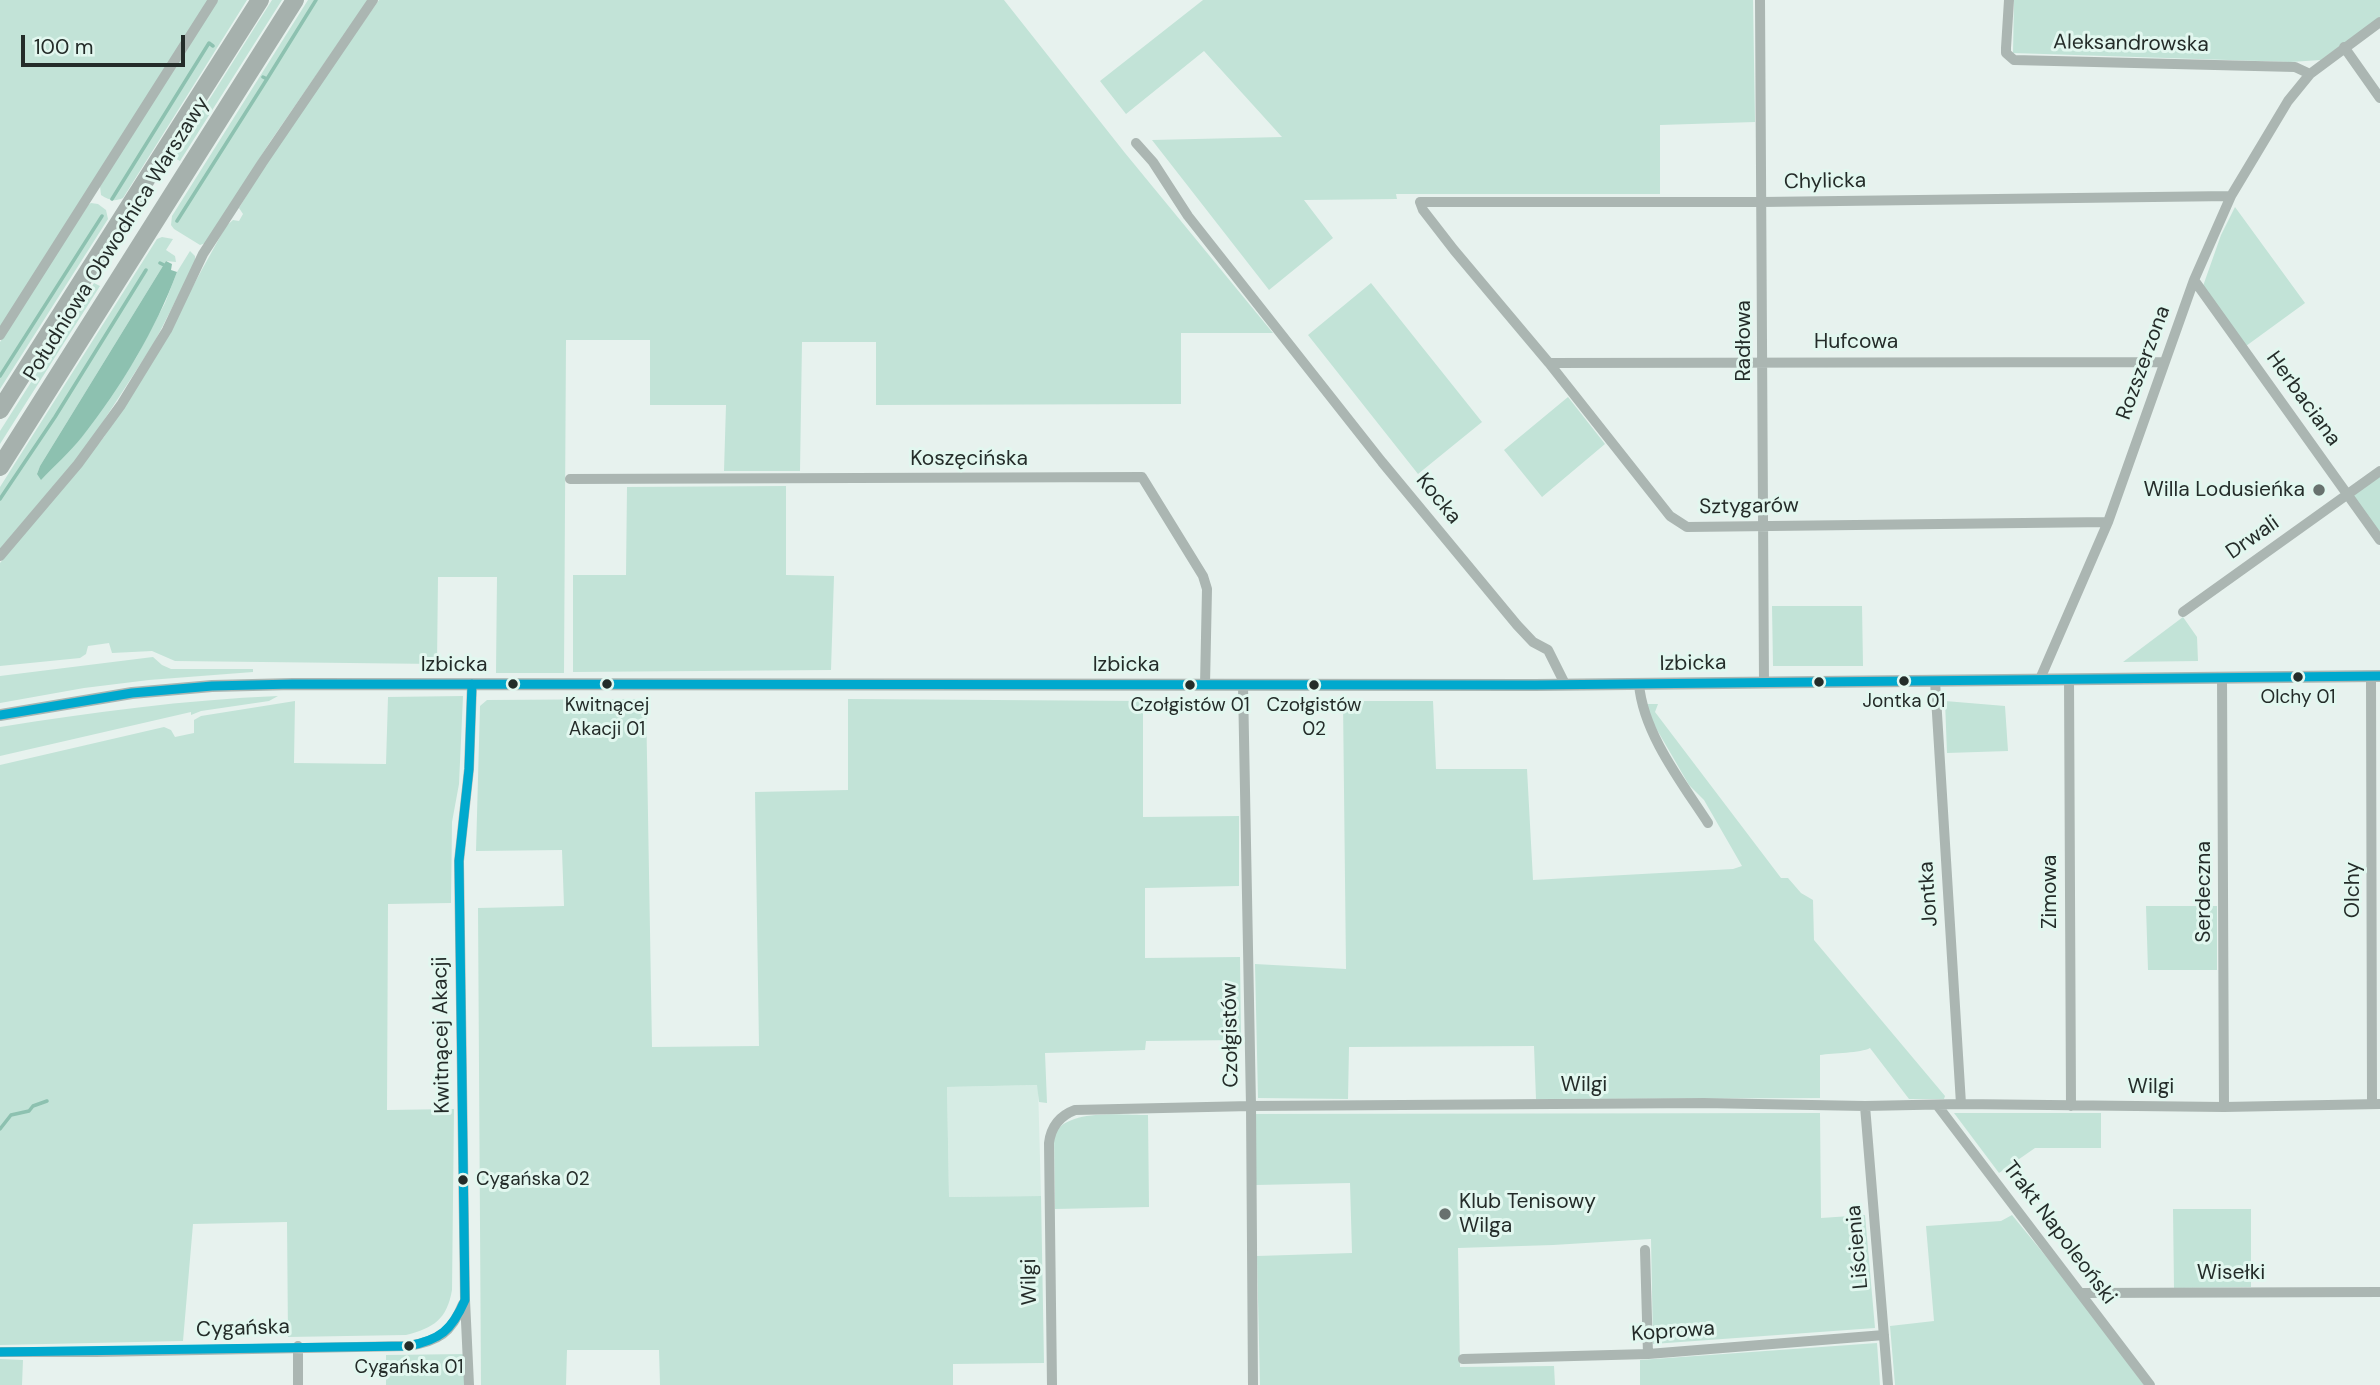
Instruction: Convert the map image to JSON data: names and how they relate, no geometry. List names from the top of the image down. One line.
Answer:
{"streets":{"highway":["Południowa Obwodnica Warszawy"],"street":["Aleksandrowska","Chylicka","Radłowa","Hufcowa","Rozszerzona","Herbaciana","Koszęcińska","Kocka","Sztygarów","Drwali","Izbicka","Olchy","Zimowa","Serdeczna","Jontka","Kwitnącej Akacji","Czołgistów","Wilgi","Trakt Napoleoński","Liścienia","Wisełki","Cygańska","Koprowa"]},"crossings":[["Aleksandrowska","Rozszerzona"],["Chylicka","Radłowa"],["Chylicka","Rozszerzona"],["Chylicka","Sztygarów"],["Radłowa","Hufcowa"],["Radłowa","Sztygarów"],["Radłowa","Izbicka"],["Hufcowa","Rozszerzona"],["Hufcowa","Sztygarów"],["Rozszerzona","Herbaciana"],["Rozszerzona","Sztygarów"],["Rozszerzona","Izbicka"],["Herbaciana","Drwali"],["Koszęcińska","Izbicka"],["Kocka","Izbicka"],["Izbicka","Olchy"],["Izbicka","Zimowa"],["Izbicka","Serdeczna"],["Izbicka","Jontka"],["Izbicka","Kwitnącej Akacji"],["Izbicka","Czołgistów"],["Olchy","Wilgi"],["Zimowa","Wilgi"],["Serdeczna","Wilgi"],["Jontka","Wilgi"],["Kwitnącej Akacji","Cygańska"],["Czołgistów","Wilgi"],["Wilgi","Trakt Napoleoński"],["Wilgi","Liścienia"],["Trakt Napoleoński","Wisełki"],["Liścienia","Koprowa"]],"places":["Willa Lodusieńka","Olchy 01","Jontka 01","Kwitnącej Akacji 01","Czołgistów 01","Czołgistów 02","Cygańska 02","Klub Tenisowy Wilga","Cygańska 01"],"scale_bar":"100 m"}
